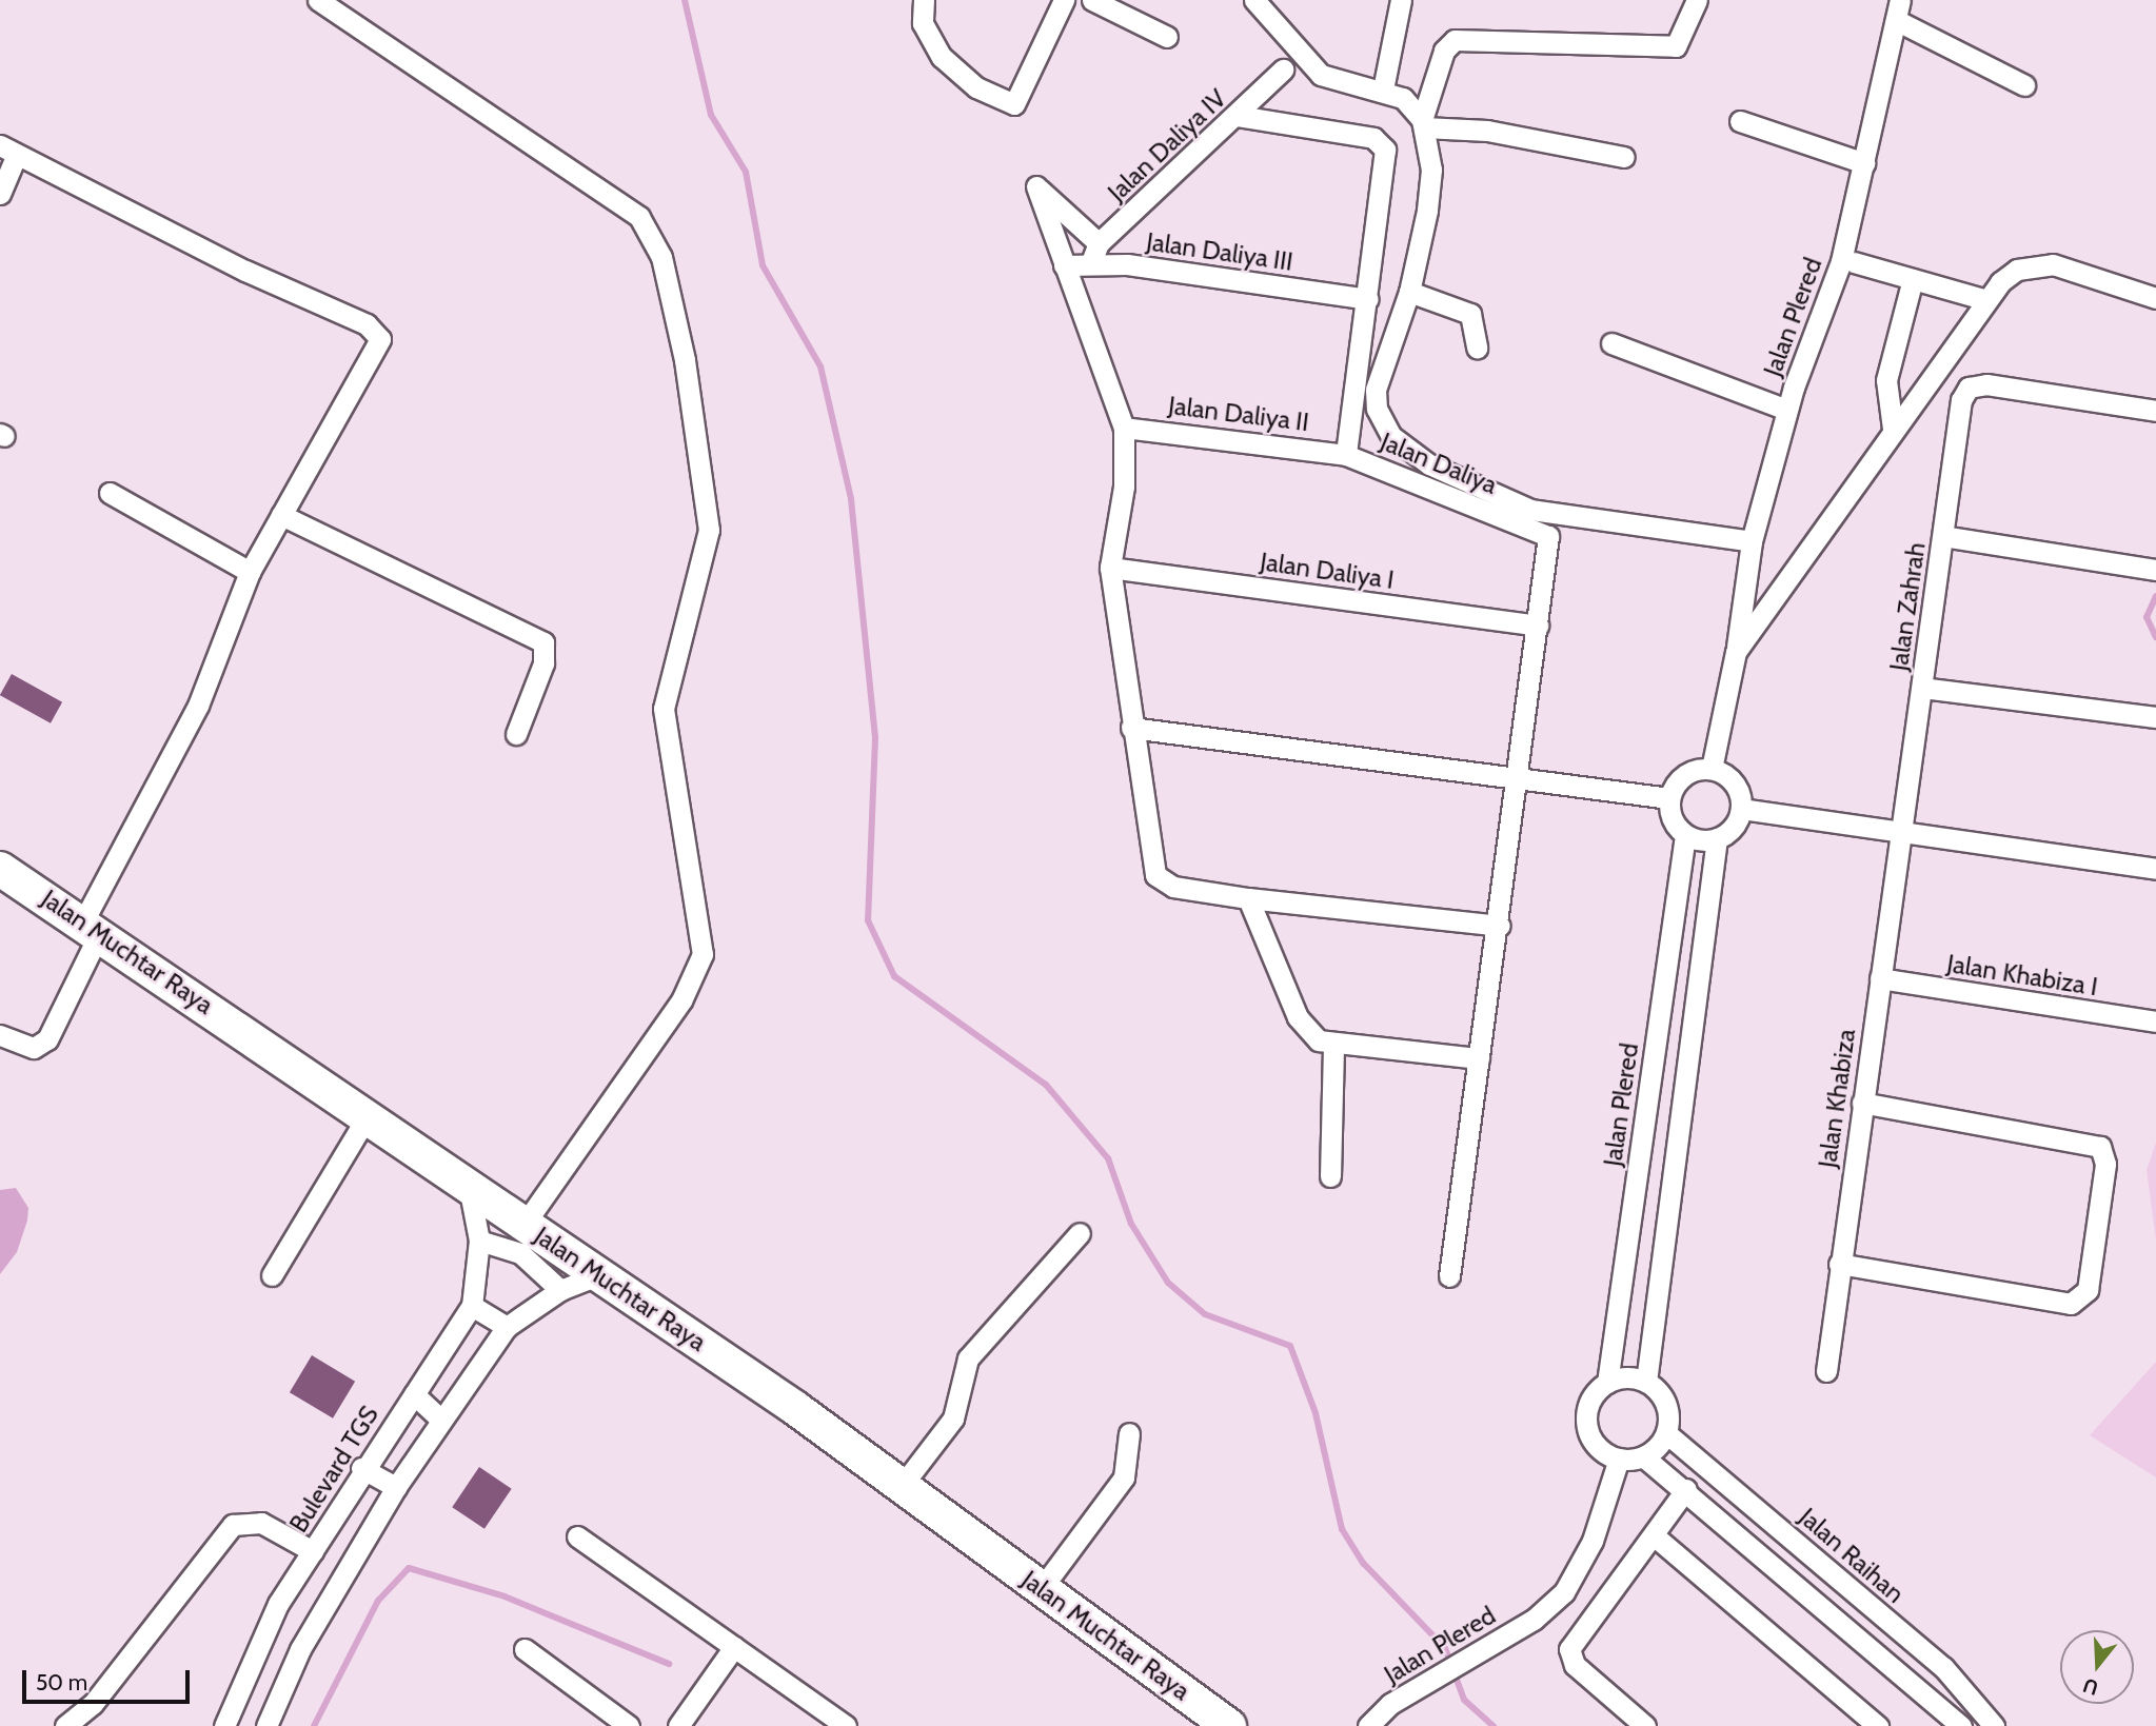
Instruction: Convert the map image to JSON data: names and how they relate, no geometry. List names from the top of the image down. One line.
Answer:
{"streets":{"highway":["Jalan Muchtar Raya"],"street":["Jalan Daliya IV","Jalan Daliya III","Jalan Plered","Jalan Daliya II","Jalan Daliya","Jalan Daliya I","Jalan Zahrah","Jalan Khabiza I","Jalan Khabiza","Bulevard TGS","Jalan Raihan"]},"crossings":[["Jalan Daliya IV","Jalan Daliya III"],["Jalan Daliya IV","Jalan Daliya"],["Jalan Daliya III","Jalan Daliya"],["Jalan Plered","Jalan Raihan"],["Jalan Daliya II","Jalan Daliya"],["Jalan Daliya","Jalan Daliya I"],["Jalan Zahrah","Jalan Khabiza"],["Jalan Muchtar Raya","Bulevard TGS"],["Jalan Khabiza I","Jalan Khabiza"]],"scale_bar":"50 m","north":"bottom"}
